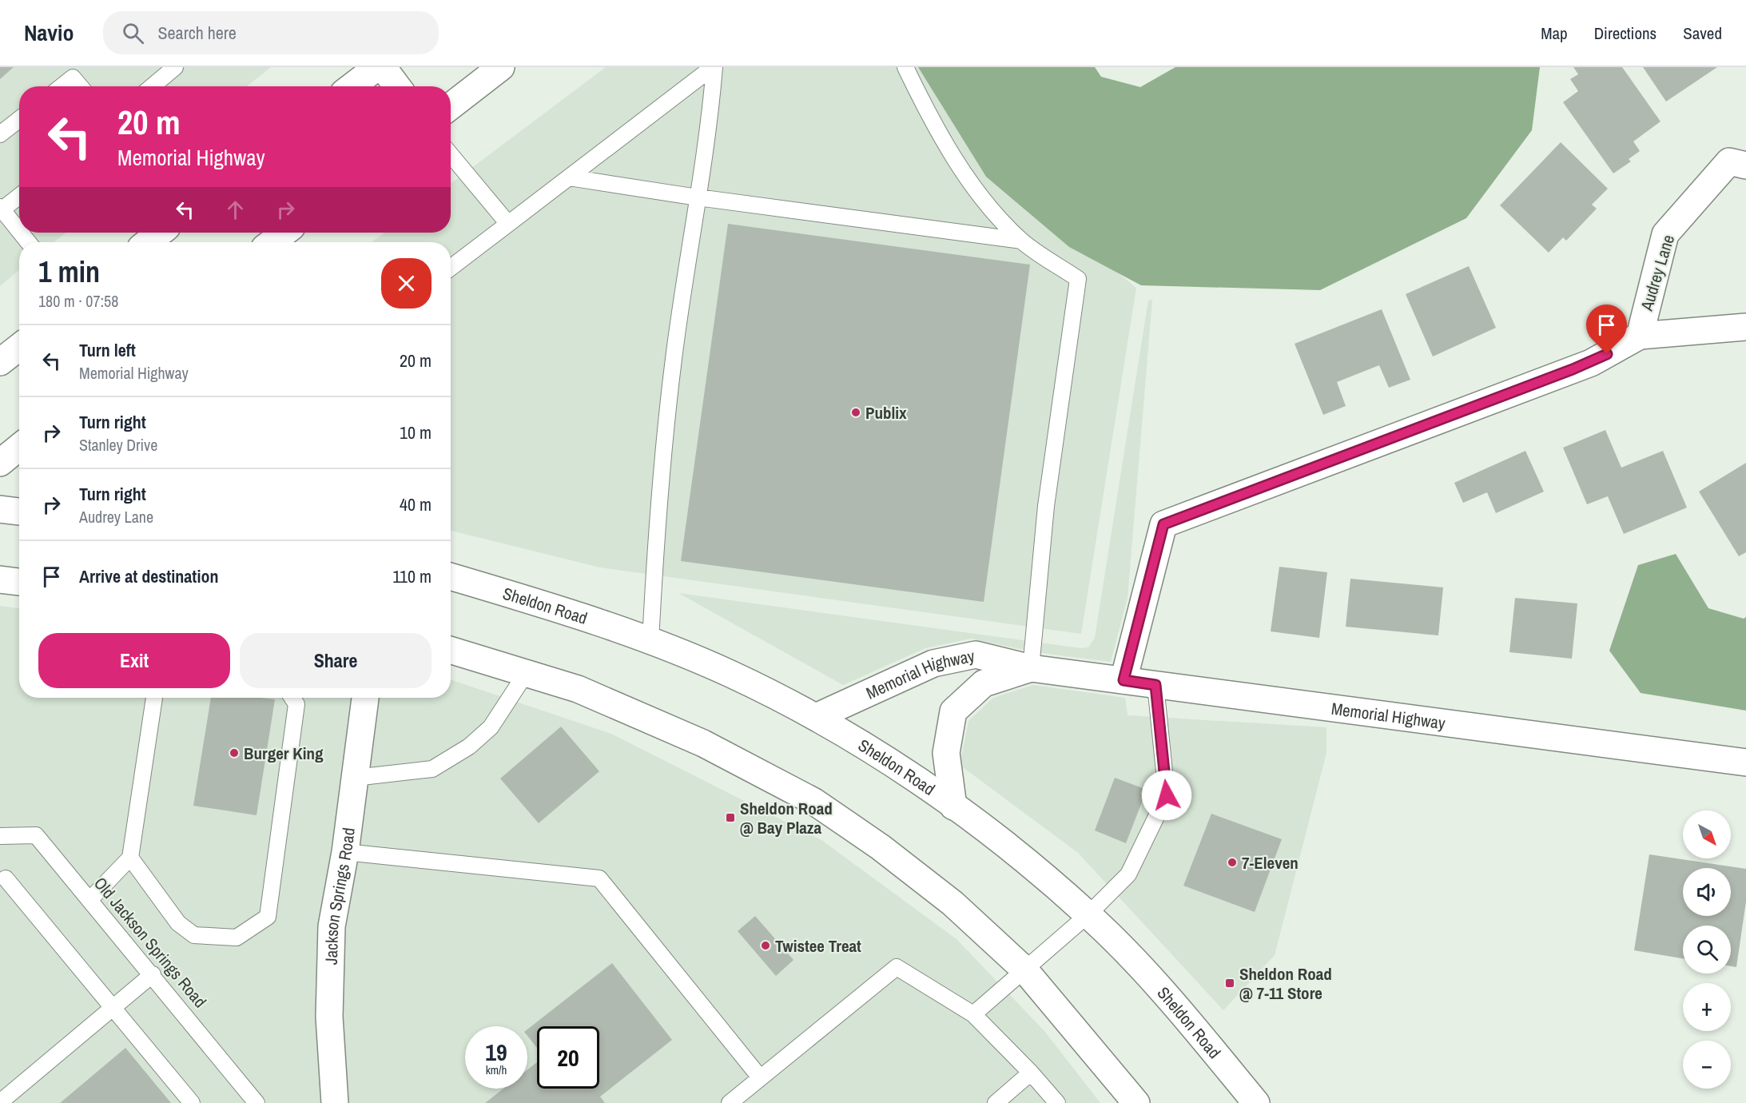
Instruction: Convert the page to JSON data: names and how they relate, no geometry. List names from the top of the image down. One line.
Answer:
{"streets":{"street":["Audrey Lane","Sheldon Road","Memorial Highway","Jackson Springs Road"],"lane":["Old Jackson Springs Road"]},"crossings":[["Audrey Lane","Memorial Highway"],["Sheldon Road","Memorial Highway"]],"places":{"other":["Publix","Burger King","7-Eleven","Twistee Treat"],"transit":["Sheldon Road @ Bay Plaza","Sheldon Road @ 7-11 Store"]},"north":"bottom right","page":{"header":"Navio","search":"Search here","nav":["Map","Directions","Saved"],"turn":["20 m","Memorial Highway"],"heading":["1 min","180 m · 07:58"],"list":[{"name":"Turn left","note":"Memorial Highway","value":"20 m"},{"name":"Turn right","note":"Stanley Drive","value":"10 m"},{"name":"Turn right","note":"Audrey Lane","value":"40 m"},{"name":"Arrive at destination","value":"110 m"}],"buttons":["Exit","Share"],"map_buttons":["+","−"],"speed":"19 km/h","limit":"20"}}
